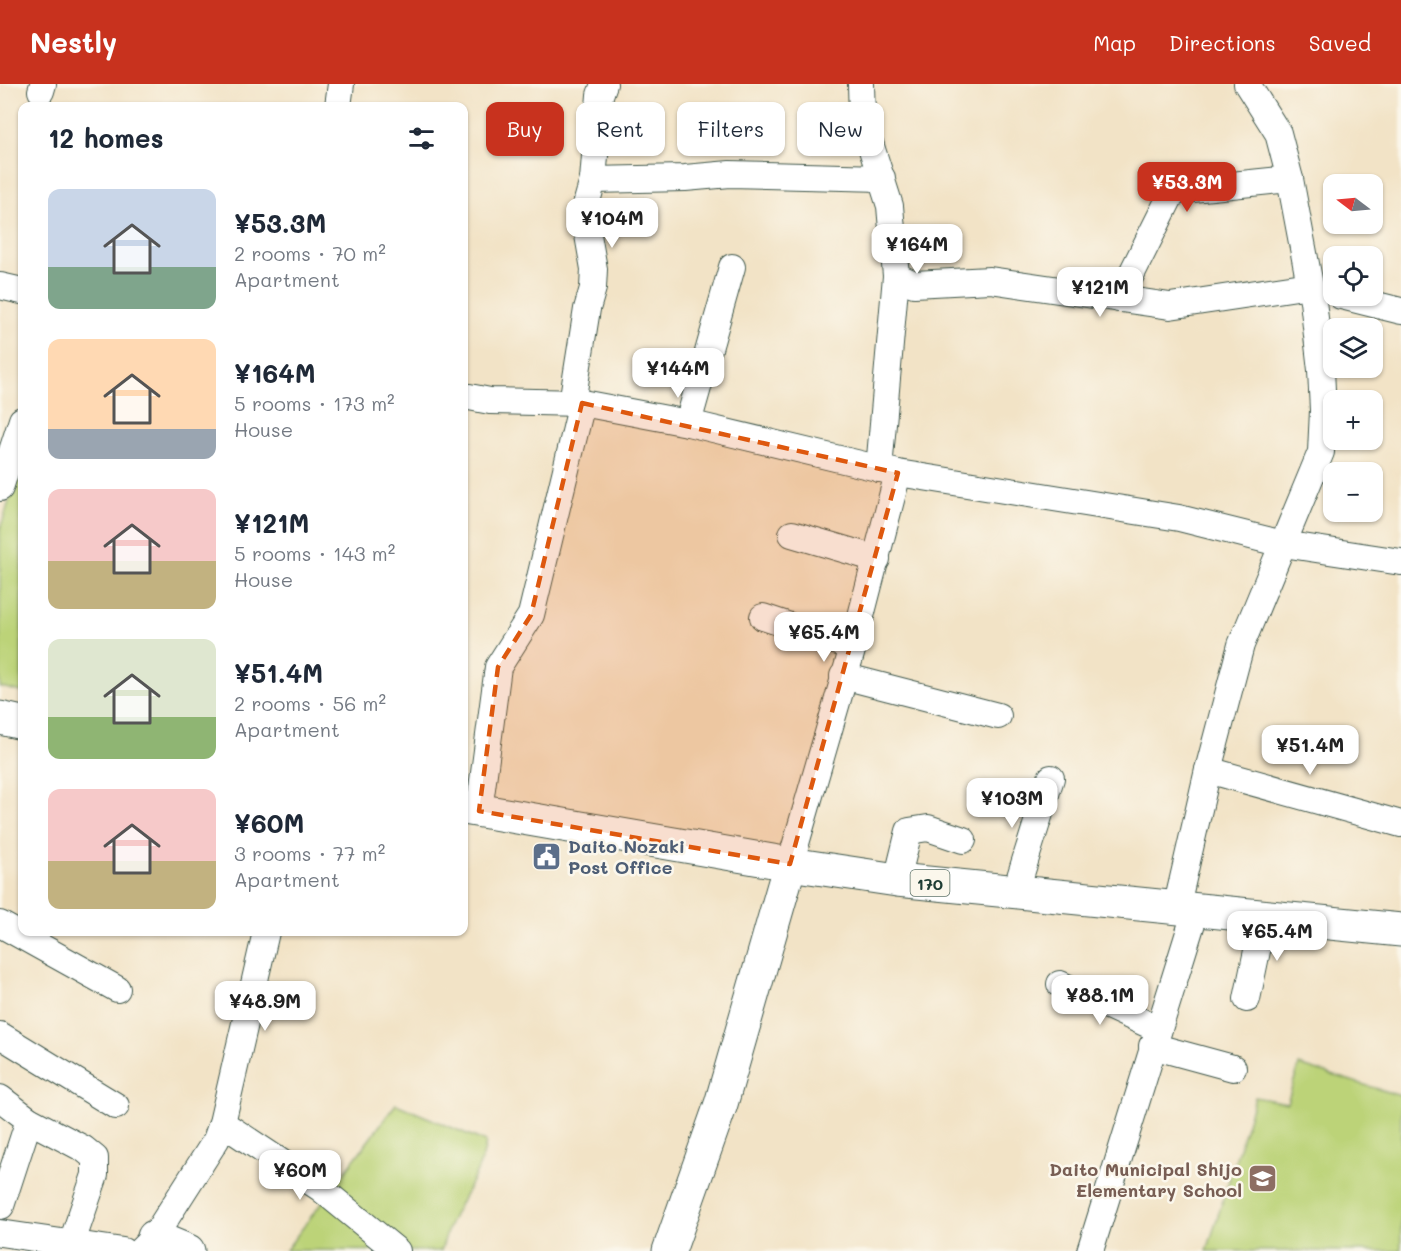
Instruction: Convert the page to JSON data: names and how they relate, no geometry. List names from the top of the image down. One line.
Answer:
{"streets":{"main road":["170"]},"places":{"public building":["Daito Nozaki Post Office"],"school or university":["Daito Municipal Shijo Elementary School"]},"north":"left","page":{"header":"Nestly","nav":["Map","Directions","Saved"],"chip":["Buy","Rent","Filters","New"],"heading":"12 homes","price":["¥53.3M","¥104M","¥164M","¥121M","¥144M","¥65.4M","¥51.4M","¥103M","¥65.4M","¥88.1M","¥48.9M","¥60M"],"map_buttons":["+","−"],"list":[{"name":"¥53.3M","note":"2 rooms · 70 m² · Apartment"},{"name":"¥164M","note":"5 rooms · 173 m² · House"},{"name":"¥121M","note":"5 rooms · 143 m² · House"},{"name":"¥51.4M","note":"2 rooms · 56 m² · Apartment"},{"name":"¥60M","note":"3 rooms · 77 m² · Apartment"}]}}
